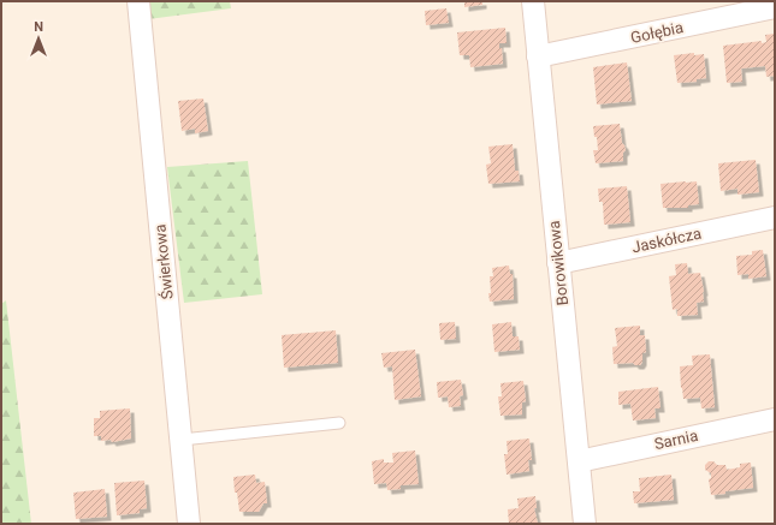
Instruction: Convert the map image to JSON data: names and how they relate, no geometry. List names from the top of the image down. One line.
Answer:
{"streets":{"street":["Gołębia","Jaskółcza","Świerkowa","Borowikowa","Sarnia"]},"crossings":[["Gołębia","Borowikowa"],["Jaskółcza","Borowikowa"],["Borowikowa","Sarnia"]],"north":"top"}
